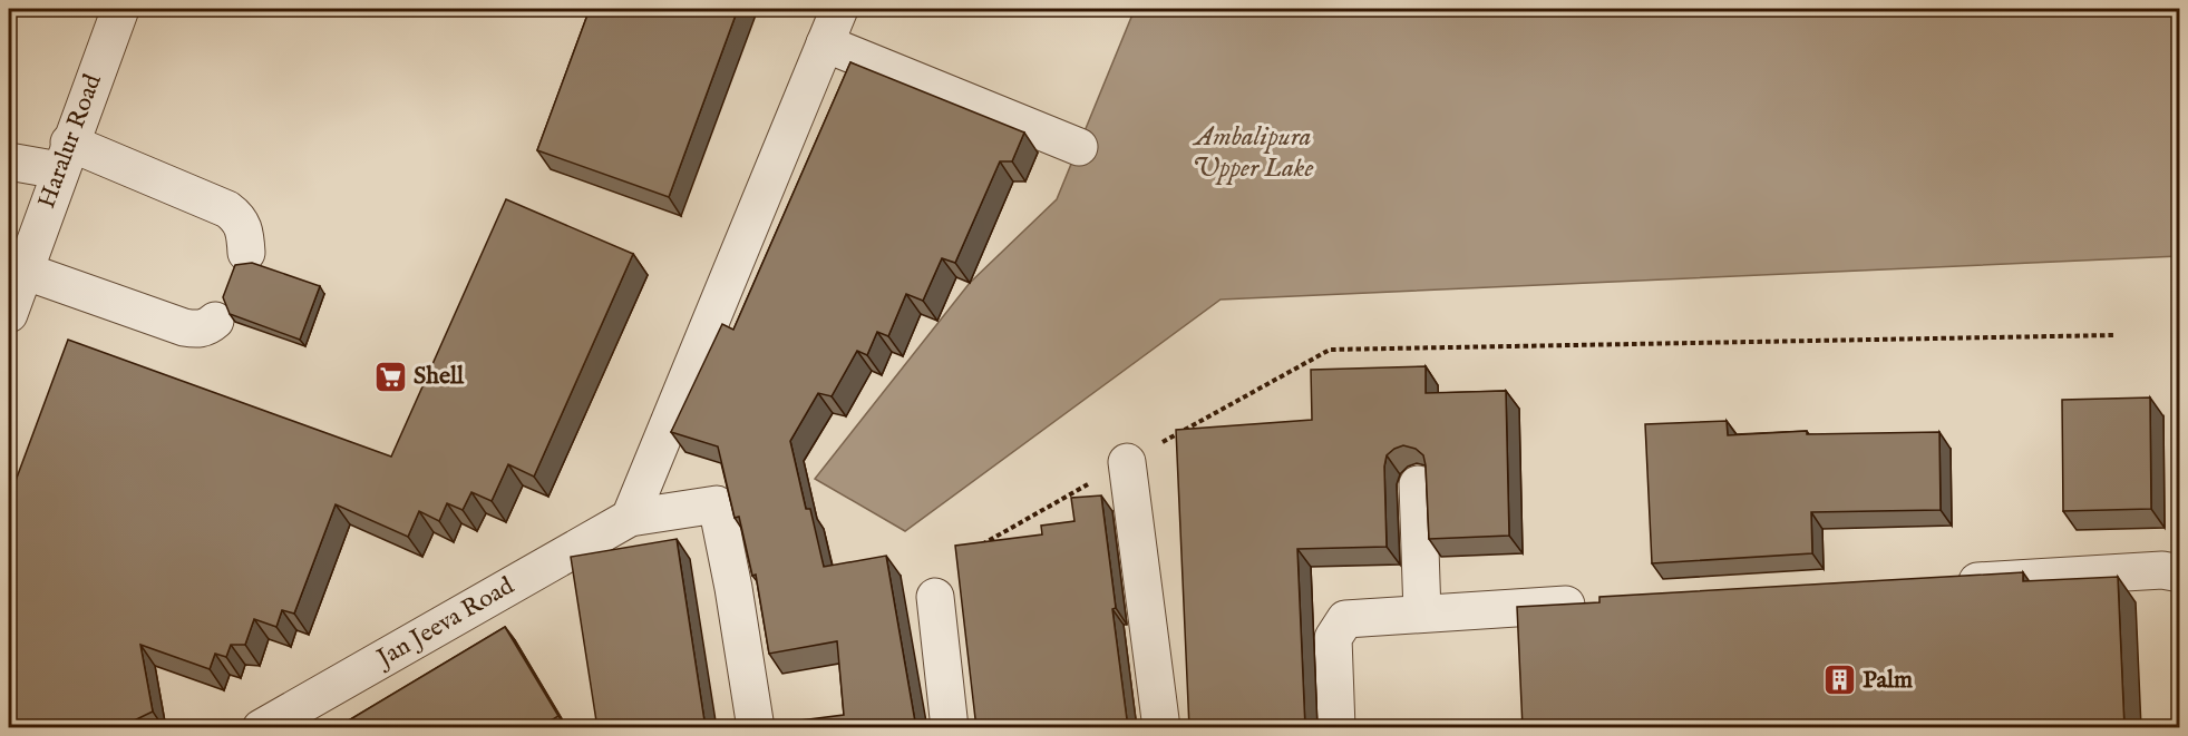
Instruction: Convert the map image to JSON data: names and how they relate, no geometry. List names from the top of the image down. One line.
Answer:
{"streets":{"street":["Haralur Road","Jan Jeeva Road"]},"water":["Ambalipura Upper Lake"],"places":{"supermarket":["Shell"],"building":["Palm"]}}
